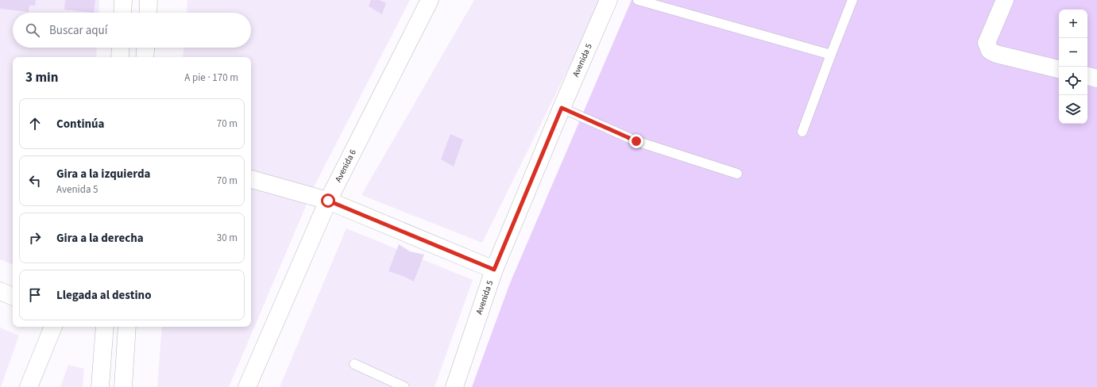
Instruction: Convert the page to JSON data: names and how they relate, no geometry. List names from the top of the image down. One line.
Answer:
{"streets":{"street":["Avenida 5","Avenida 6"]},"page":{"map_buttons":["+","−"],"search":"Buscar aquí","heading":["3 min","A pie · 170 m"],"list":[["Continúa","70 m"],["Gira a la izquierda","Avenida 5","70 m"],["Gira a la derecha","30 m"],"Llegada al destino"]}}
